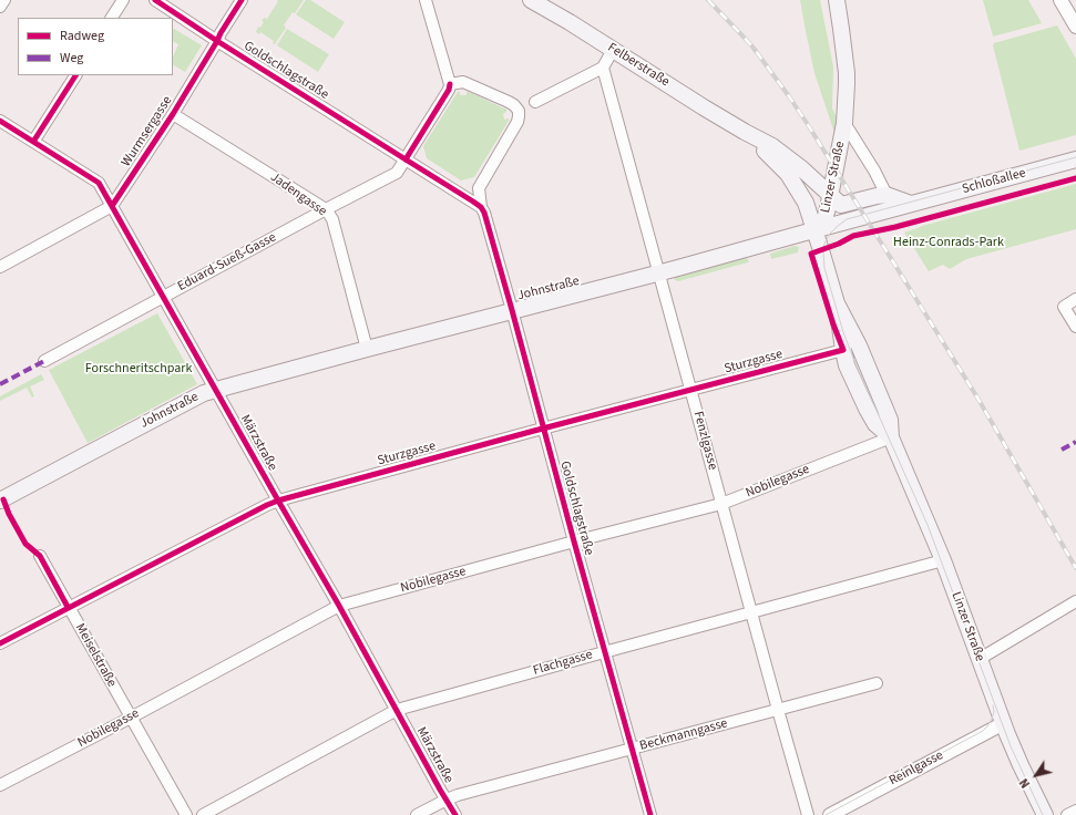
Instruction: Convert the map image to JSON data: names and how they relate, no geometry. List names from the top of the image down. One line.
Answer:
{"streets":{"main road":["Felberstraße","Linzer Straße","Schloßallee","Johnstraße"],"street":["Goldschlagstraße","Wurmsergasse","Jadengasse","Eduard-Sueß-Gasse","Sturzgasse","Fenzlgasse","Märzstraße","Nobilegasse","Meiselstraße","Flachgasse","Beckmanngasse","Reinlgasse"]},"crossings":[["Felberstraße","Linzer Straße"],["Felberstraße","Schloßallee"],["Felberstraße","Johnstraße"],["Goldschlagstraße","Wurmsergasse"],["Goldschlagstraße","Eduard-Sueß-Gasse"],["Goldschlagstraße","Johnstraße"],["Goldschlagstraße","Sturzgasse"],["Goldschlagstraße","Nobilegasse"],["Goldschlagstraße","Flachgasse"],["Goldschlagstraße","Beckmanngasse"],["Wurmsergasse","Jadengasse"],["Wurmsergasse","Märzstraße"],["Linzer Straße","Schloßallee"],["Linzer Straße","Johnstraße"],["Linzer Straße","Sturzgasse"],["Linzer Straße","Nobilegasse"],["Linzer Straße","Flachgasse"],["Linzer Straße","Reinlgasse"],["Schloßallee","Johnstraße"],["Jadengasse","Eduard-Sueß-Gasse"],["Jadengasse","Johnstraße"],["Eduard-Sueß-Gasse","Märzstraße"],["Johnstraße","Fenzlgasse"],["Johnstraße","Märzstraße"],["Sturzgasse","Fenzlgasse"],["Sturzgasse","Märzstraße"],["Sturzgasse","Meiselstraße"],["Fenzlgasse","Nobilegasse"],["Fenzlgasse","Flachgasse"],["Fenzlgasse","Beckmanngasse"],["Märzstraße","Nobilegasse"],["Märzstraße","Flachgasse"],["Märzstraße","Beckmanngasse"],["Nobilegasse","Meiselstraße"]],"parks":["Heinz-Conrads-Park","Forschneritschpark"],"legend":["Radweg","Weg"],"north":"bottom left"}
